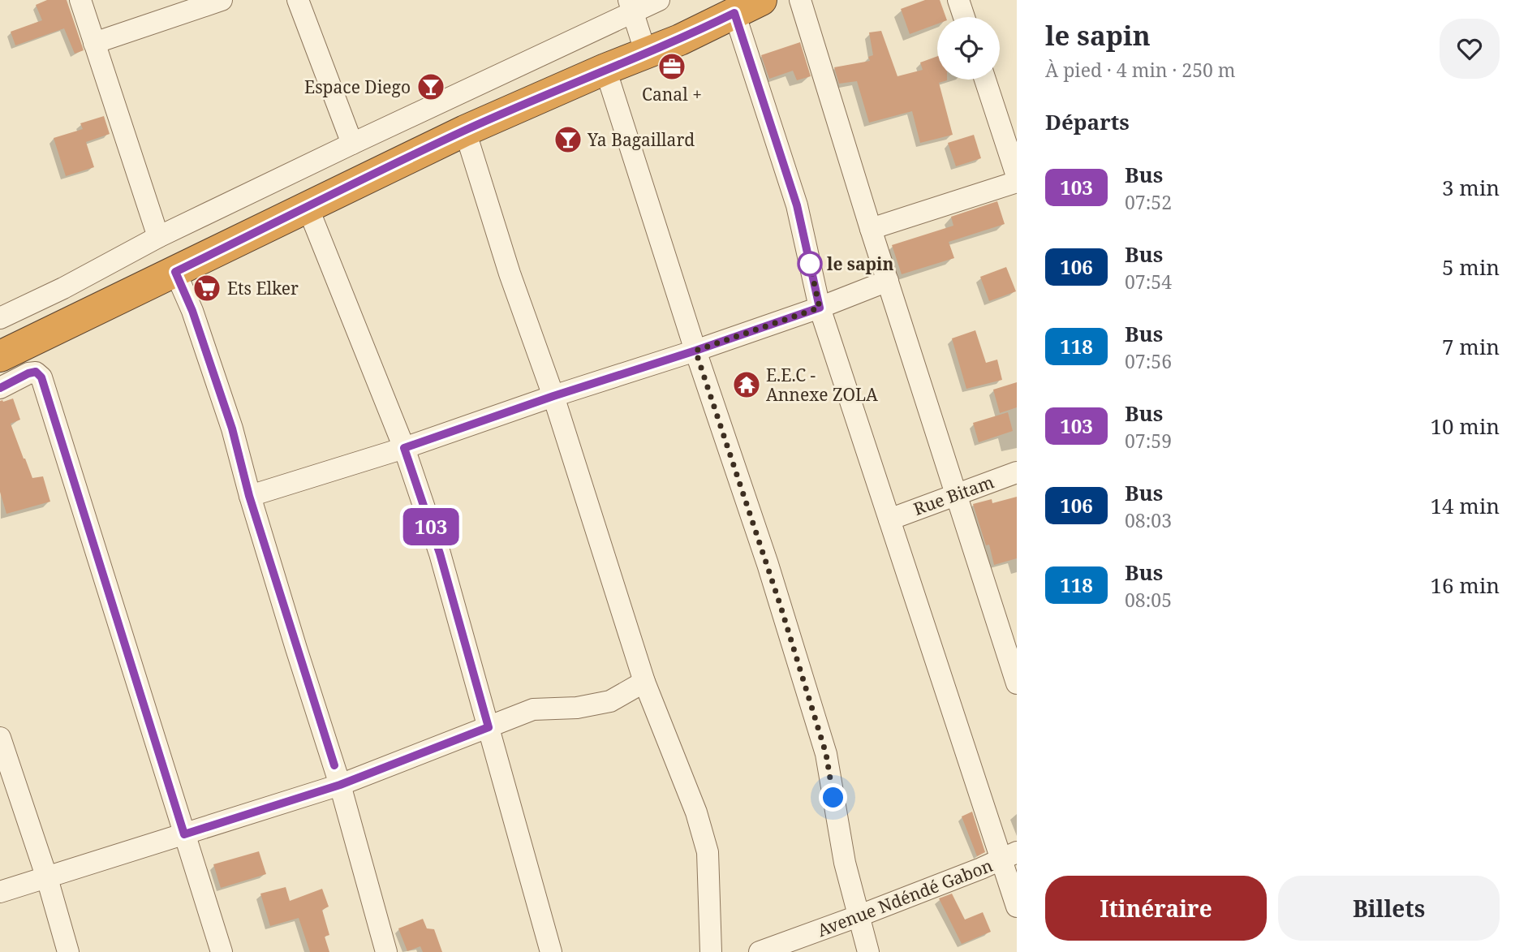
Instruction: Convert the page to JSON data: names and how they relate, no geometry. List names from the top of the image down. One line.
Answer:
{"streets":{"street":["Rue Bitam","Avenue Ndéndé Gabon"]},"places":{"office":["Canal +"],"bar":["Espace Diego","Ya Bagaillard"],"other":["le sapin"],"supermarket":["Ets Elker"],"temple":["E.E.C - Annexe ZOLA"]},"lines":["bus line 103"],"page":{"on_map":"103","heading":[["le sapin","À pied · 4 min · 250 m"],"Départs"],"list":[{"mark":"103","name":"Bus","note":"07:52","value":"3 min"},{"mark":"106","name":"Bus","note":"07:54","value":"5 min"},{"mark":"118","name":"Bus","note":"07:56","value":"7 min"},{"mark":"103","name":"Bus","note":"07:59","value":"10 min"},{"mark":"106","name":"Bus","note":"08:03","value":"14 min"},{"mark":"118","name":"Bus","note":"08:05","value":"16 min"}],"buttons":["Itinéraire","Billets"]}}
